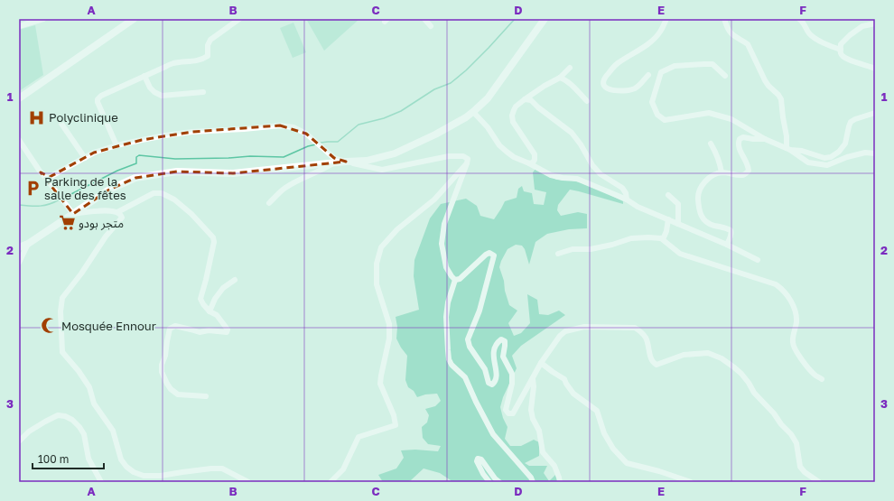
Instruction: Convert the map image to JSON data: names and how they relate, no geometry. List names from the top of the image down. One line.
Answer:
{"places":{"hospital":["Polyclinique"],"parking":["Parking de la salle des fêtes"],"supermarket":["متجر بودو"],"mosque":["Mosquée Ennour"]},"scale_bar":"100 m","grid":{"columns":["A","B","C","D","E","F"],"rows":["1","2","3"]}}
